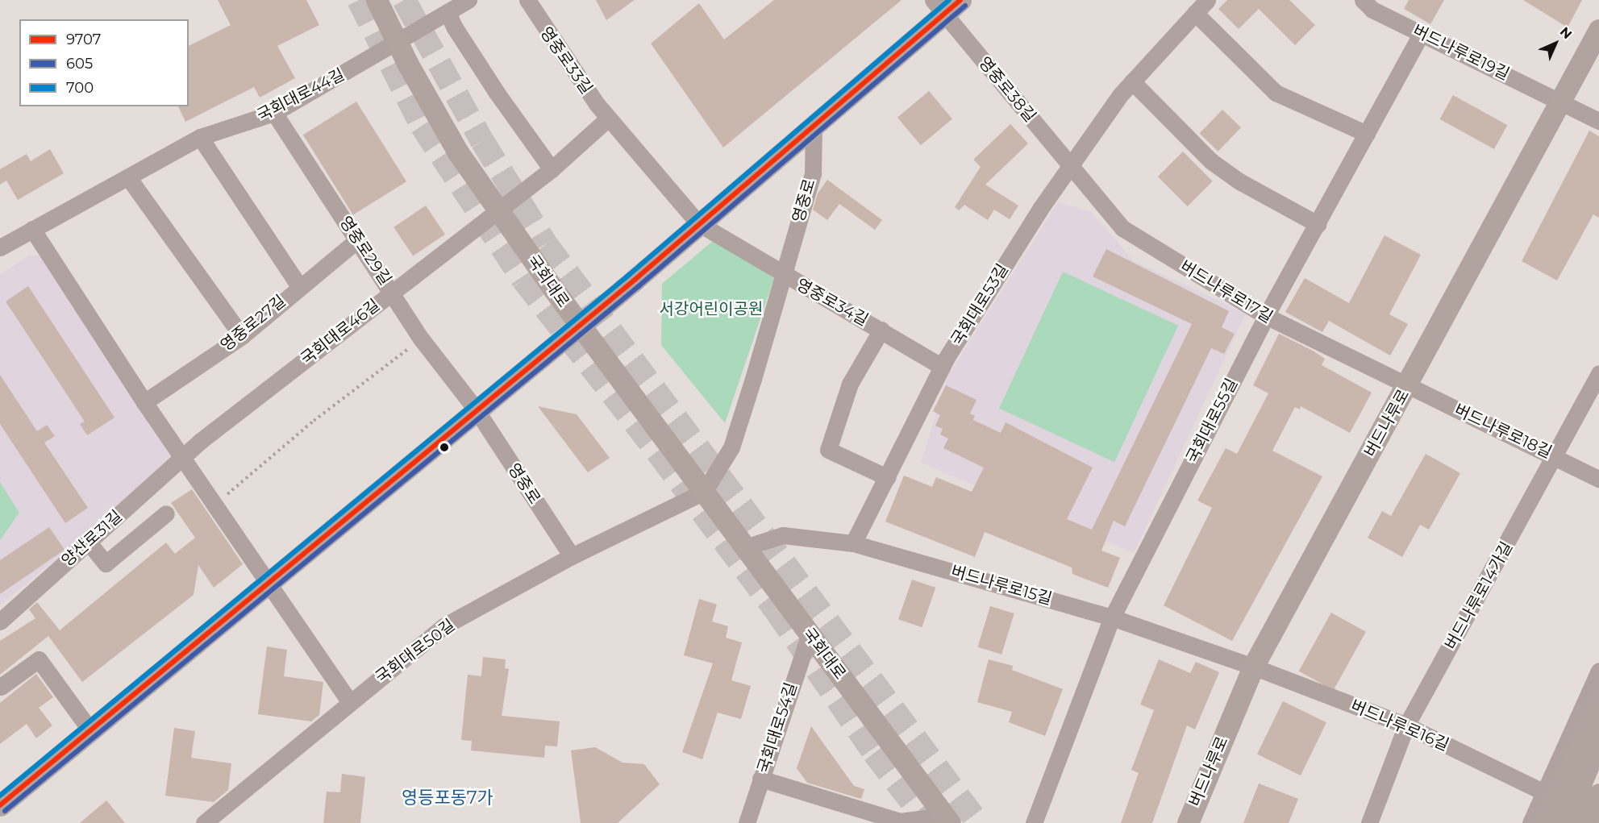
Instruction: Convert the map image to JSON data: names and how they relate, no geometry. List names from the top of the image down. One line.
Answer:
{"streets":{"main road":["국회대로","버드나루로"],"street":["버드나루로19길","영중로33길","영중로38길","국회대로44길","영중로","영중로29길","버드나루로17길","영중로34길","국회대로53길","영중로27길","국회대로46길","국회대로55길","버드나루로18길","양산로31길","버드나루로15길","버드나루로14가길","국회대로50길","버드나루로16길","국회대로54길"]},"crossings":[["버드나루로19길","국회대로55길"],["버드나루로19길","버드나루로"],["영중로33길","영중로34길"],["영중로38길","버드나루로17길"],["영중로38길","국회대로53길"],["국회대로44길","영중로29길"],["국회대로44길","국회대로"],["영중로","영중로29길"],["영중로","영중로34길"],["영중로","국회대로50길"],["영중로29길","영중로27길"],["영중로29길","국회대로46길"],["국회대로","영중로34길"],["국회대로","국회대로46길"],["국회대로","버드나루로15길"],["국회대로","국회대로50길"],["국회대로","국회대로54길"],["버드나루로17길","국회대로53길"],["버드나루로17길","국회대로55길"],["버드나루로17길","버드나루로"],["버드나루로17길","버드나루로18길"],["영중로34길","국회대로53길"],["영중로34길","국회대로50길"],["국회대로53길","버드나루로15길"],["국회대로46길","양산로31길"],["국회대로55길","버드나루로15길"],["버드나루로","버드나루로18길"],["버드나루로","버드나루로15길"],["버드나루로","버드나루로16길"],["버드나루로18길","버드나루로14가길"],["버드나루로15길","버드나루로16길"],["버드나루로14가길","버드나루로16길"]],"districts":["영등포동7가"],"parks":["서강어린이공원"],"lines":["transit line 9707","transit line 700","transit line 605"],"legend":["9707","605","700"],"north":"top right"}
